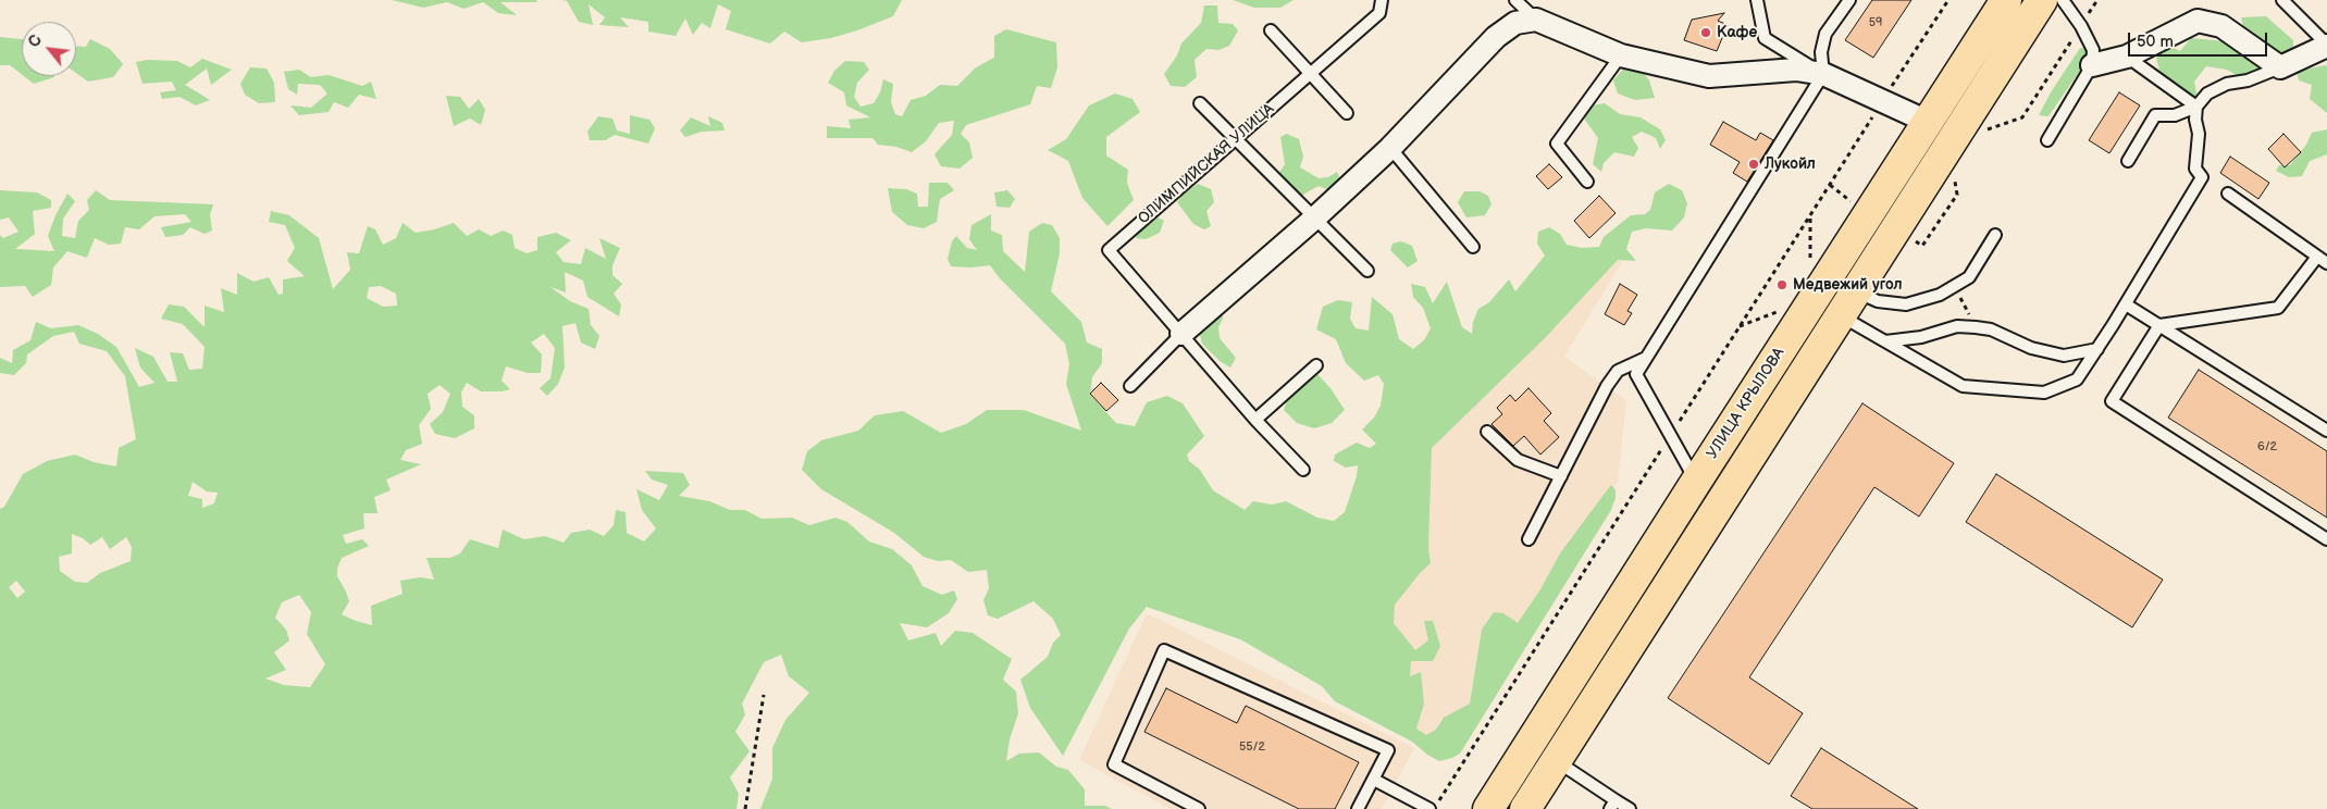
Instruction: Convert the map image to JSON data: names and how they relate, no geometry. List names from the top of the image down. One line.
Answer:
{"streets":{"main road":["УЛИЦА КРЫЛОВА"],"lane":["ОЛИМПИЙСКАЯ УЛИЦА"]},"places":["Кафе","Лукойл","Медвежий угол"],"house_numbers":["59","6/2","55/2"],"scale_bar":"50 m","north":"top left"}
